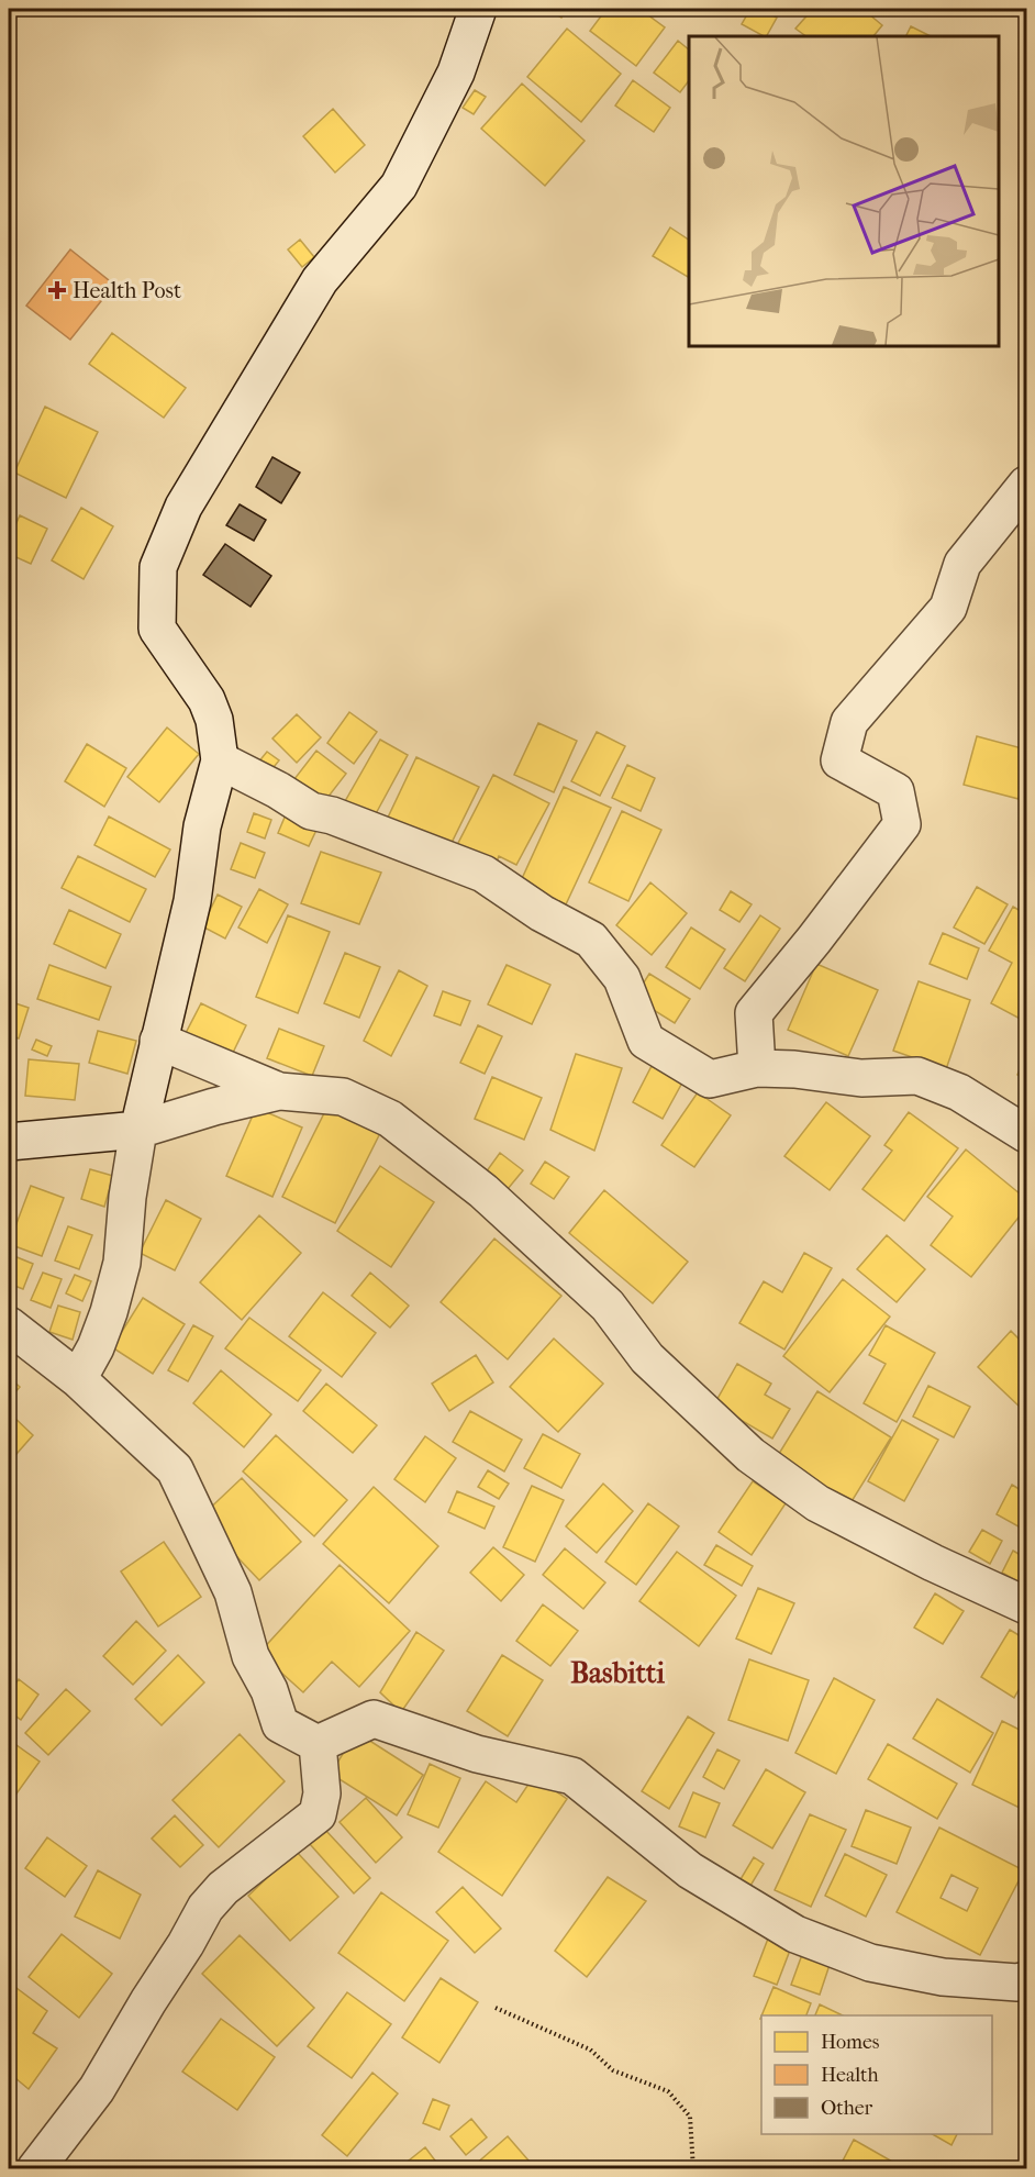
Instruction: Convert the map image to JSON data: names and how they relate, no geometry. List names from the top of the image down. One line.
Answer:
{"districts":["Basbitti"],"places":{"health":["Health Post"]},"legend":["Homes","Health","Other"]}
